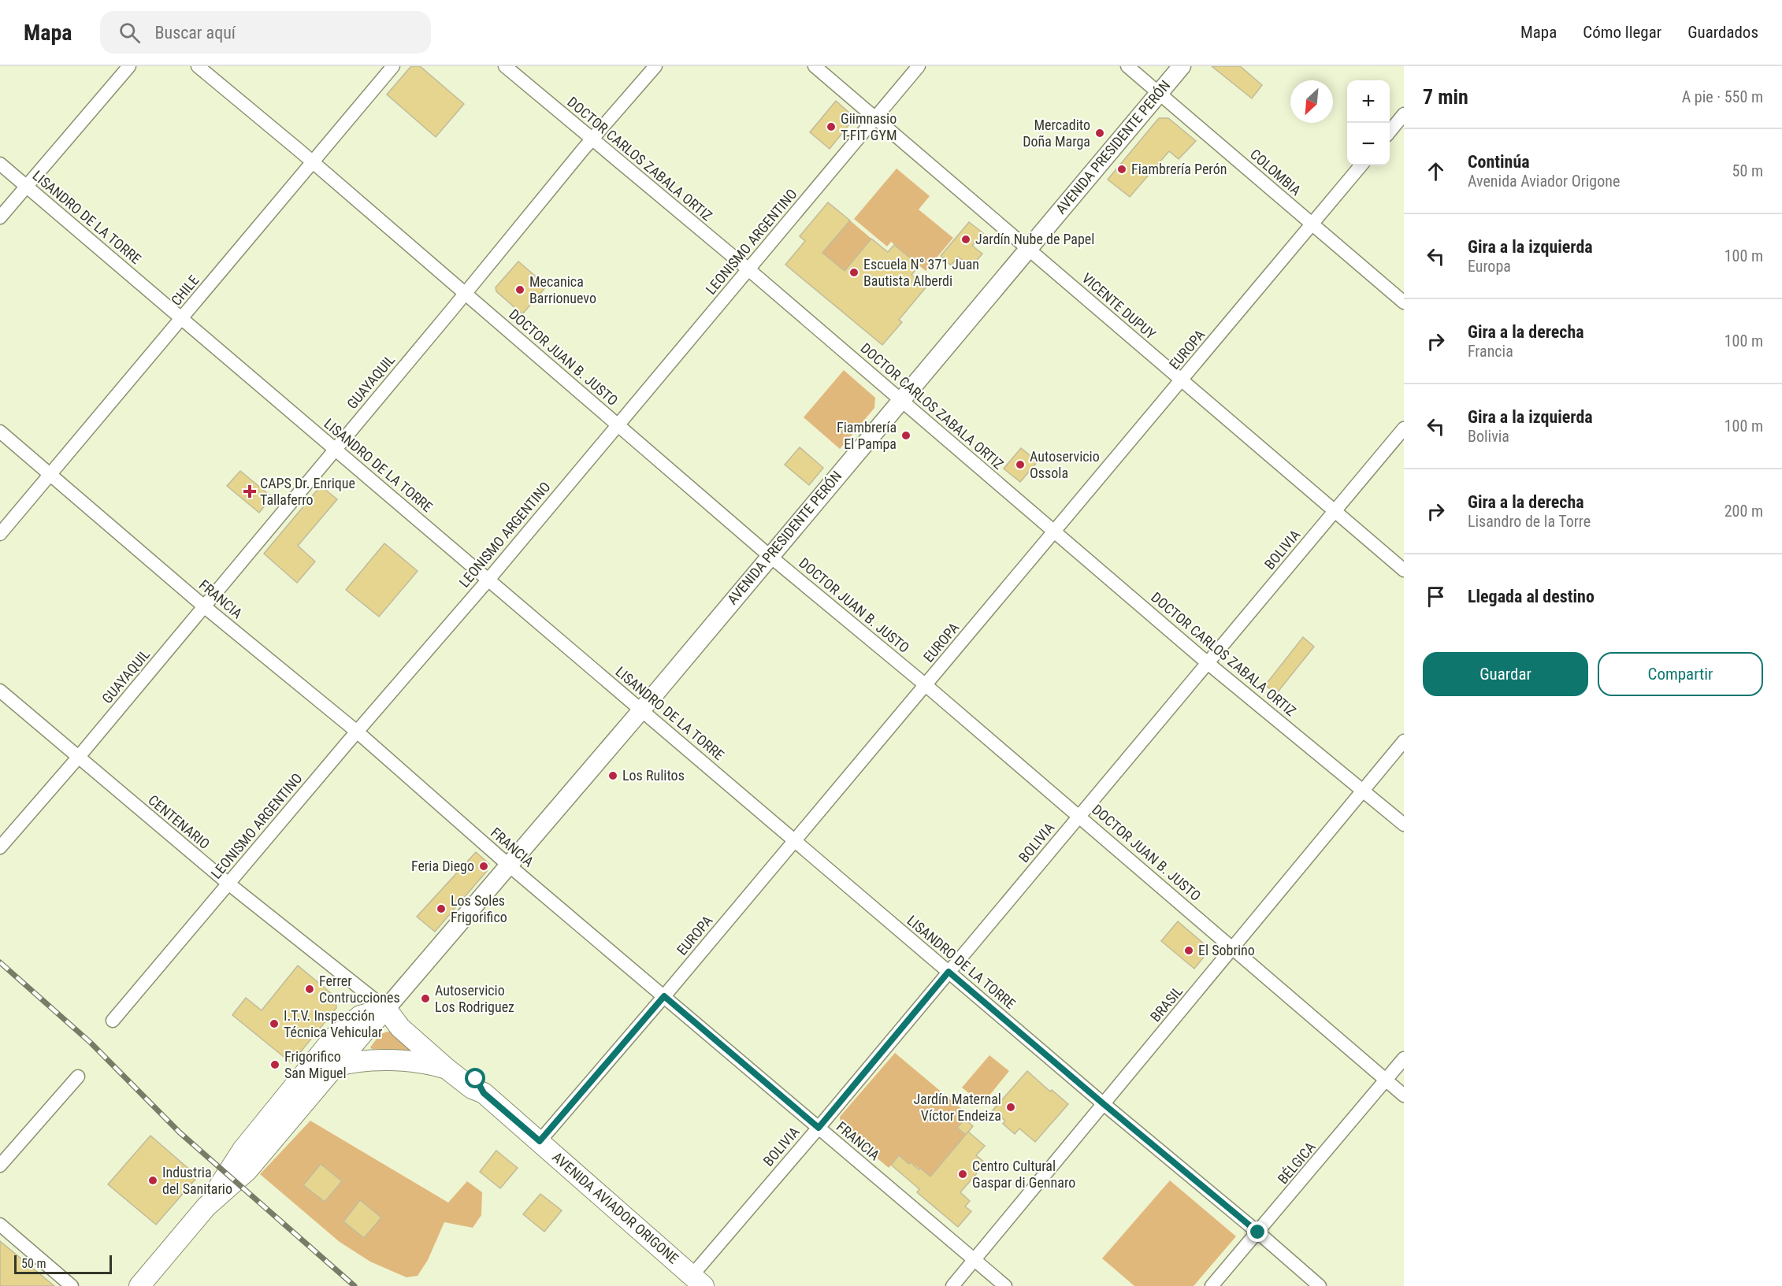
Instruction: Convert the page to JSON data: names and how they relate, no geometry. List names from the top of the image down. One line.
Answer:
{"streets":{"main road":["AVENIDA PRESIDENTE PERÓN","AVENIDA AVIADOR ORIGONE"],"street":["DOCTOR CARLOS ZABALA ORTIZ","COLOMBIA","LISANDRO DE LA TORRE","LEONISMO ARGENTINO","CHILE","VICENTE DUPUY","EUROPA","DOCTOR JUAN B. JUSTO","GUAYAQUIL","BOLIVIA","FRANCIA","CENTENARIO","BRASIL","BÉLGICA"]},"crossings":[["AVENIDA PRESIDENTE PERÓN","DOCTOR CARLOS ZABALA ORTIZ"],["AVENIDA PRESIDENTE PERÓN","COLOMBIA"],["AVENIDA PRESIDENTE PERÓN","LISANDRO DE LA TORRE"],["AVENIDA PRESIDENTE PERÓN","VICENTE DUPUY"],["AVENIDA PRESIDENTE PERÓN","DOCTOR JUAN B. JUSTO"],["AVENIDA PRESIDENTE PERÓN","FRANCIA"],["AVENIDA PRESIDENTE PERÓN","CENTENARIO"],["AVENIDA PRESIDENTE PERÓN","AVENIDA AVIADOR ORIGONE"],["DOCTOR CARLOS ZABALA ORTIZ","LEONISMO ARGENTINO"],["DOCTOR CARLOS ZABALA ORTIZ","EUROPA"],["DOCTOR CARLOS ZABALA ORTIZ","GUAYAQUIL"],["DOCTOR CARLOS ZABALA ORTIZ","BOLIVIA"],["DOCTOR CARLOS ZABALA ORTIZ","BRASIL"],["COLOMBIA","EUROPA"],["LISANDRO DE LA TORRE","LEONISMO ARGENTINO"],["LISANDRO DE LA TORRE","CHILE"],["LISANDRO DE LA TORRE","EUROPA"],["LISANDRO DE LA TORRE","GUAYAQUIL"],["LISANDRO DE LA TORRE","BOLIVIA"],["LISANDRO DE LA TORRE","BRASIL"],["LISANDRO DE LA TORRE","BÉLGICA"],["LEONISMO ARGENTINO","VICENTE DUPUY"],["LEONISMO ARGENTINO","DOCTOR JUAN B. JUSTO"],["LEONISMO ARGENTINO","FRANCIA"],["LEONISMO ARGENTINO","CENTENARIO"],["CHILE","DOCTOR JUAN B. JUSTO"],["CHILE","FRANCIA"],["VICENTE DUPUY","EUROPA"],["VICENTE DUPUY","BOLIVIA"],["EUROPA","DOCTOR JUAN B. JUSTO"],["EUROPA","FRANCIA"],["EUROPA","AVENIDA AVIADOR ORIGONE"],["DOCTOR JUAN B. JUSTO","GUAYAQUIL"],["DOCTOR JUAN B. JUSTO","BOLIVIA"],["DOCTOR JUAN B. JUSTO","BRASIL"],["DOCTOR JUAN B. JUSTO","BÉLGICA"],["GUAYAQUIL","FRANCIA"],["GUAYAQUIL","CENTENARIO"],["BOLIVIA","FRANCIA"],["BOLIVIA","AVENIDA AVIADOR ORIGONE"],["FRANCIA","BRASIL"],["CENTENARIO","AVENIDA AVIADOR ORIGONE"]],"places":{"other":["Giimnasio T-FIT GYM","Mercadito Doña Marga","Fiambrería Perón","Jardín Nube de Papel","Escuela N° 371 Juan Bautista Alberdi","Mecanica Barrionuevo","Fiambrería El Pampa","Autoservicio Ossola","Los Rulitos","Feria Diego","Los Soles Frigorifico","El Sobrino","Ferrer Contrucciones","Autoservicio Los Rodriguez","I.T.V. Inspección Técnica Vehicular","Frigorifico San Miguel","Jardín Maternal Víctor Endeiza","Centro Cultural Gaspar di Gennaro","Industria del Sanitario"],"health":["CAPS Dr. Enrique Tallaferro"]},"scale_bar":"50 m","north":"bottom left","page":{"header":"Mapa","search":"Buscar aquí","nav":["Mapa","Cómo llegar","Guardados"],"heading":["7 min","A pie · 550 m"],"map_buttons":["+","−"],"list":[["Continúa","Avenida Aviador Origone","50 m"],["Gira a la izquierda","Europa","100 m"],["Gira a la derecha","Francia","100 m"],["Gira a la izquierda","Bolivia","100 m"],["Gira a la derecha","Lisandro de la Torre","200 m"],"Llegada al destino"],"buttons":["Guardar","Compartir"],"scale":"50 m"}}
